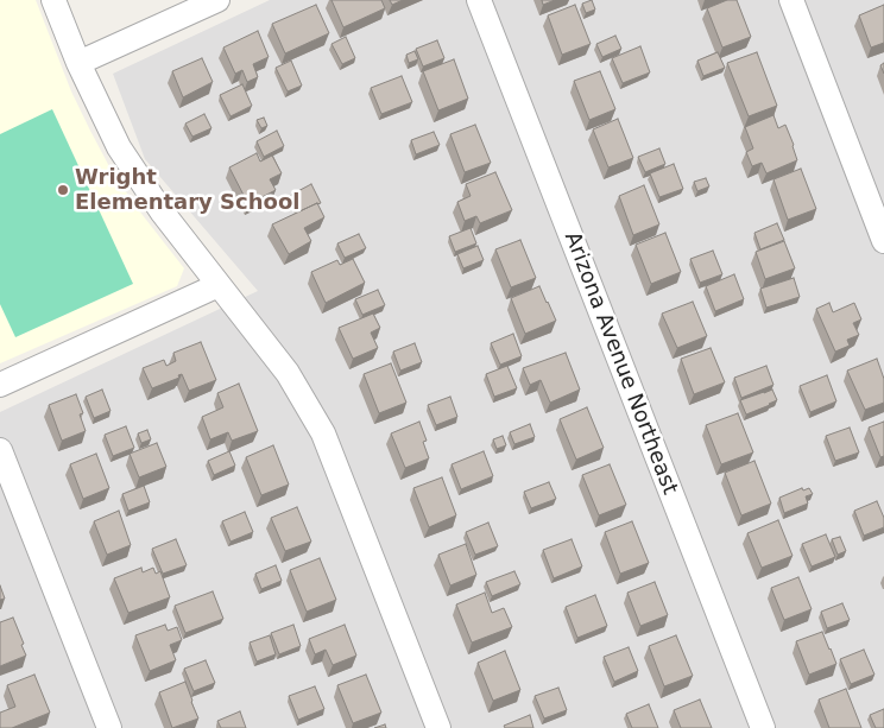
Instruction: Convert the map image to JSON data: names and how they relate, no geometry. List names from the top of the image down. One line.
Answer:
{"streets":{"street":["Arizona Avenue Northeast"]},"places":["Wright Elementary School"]}
